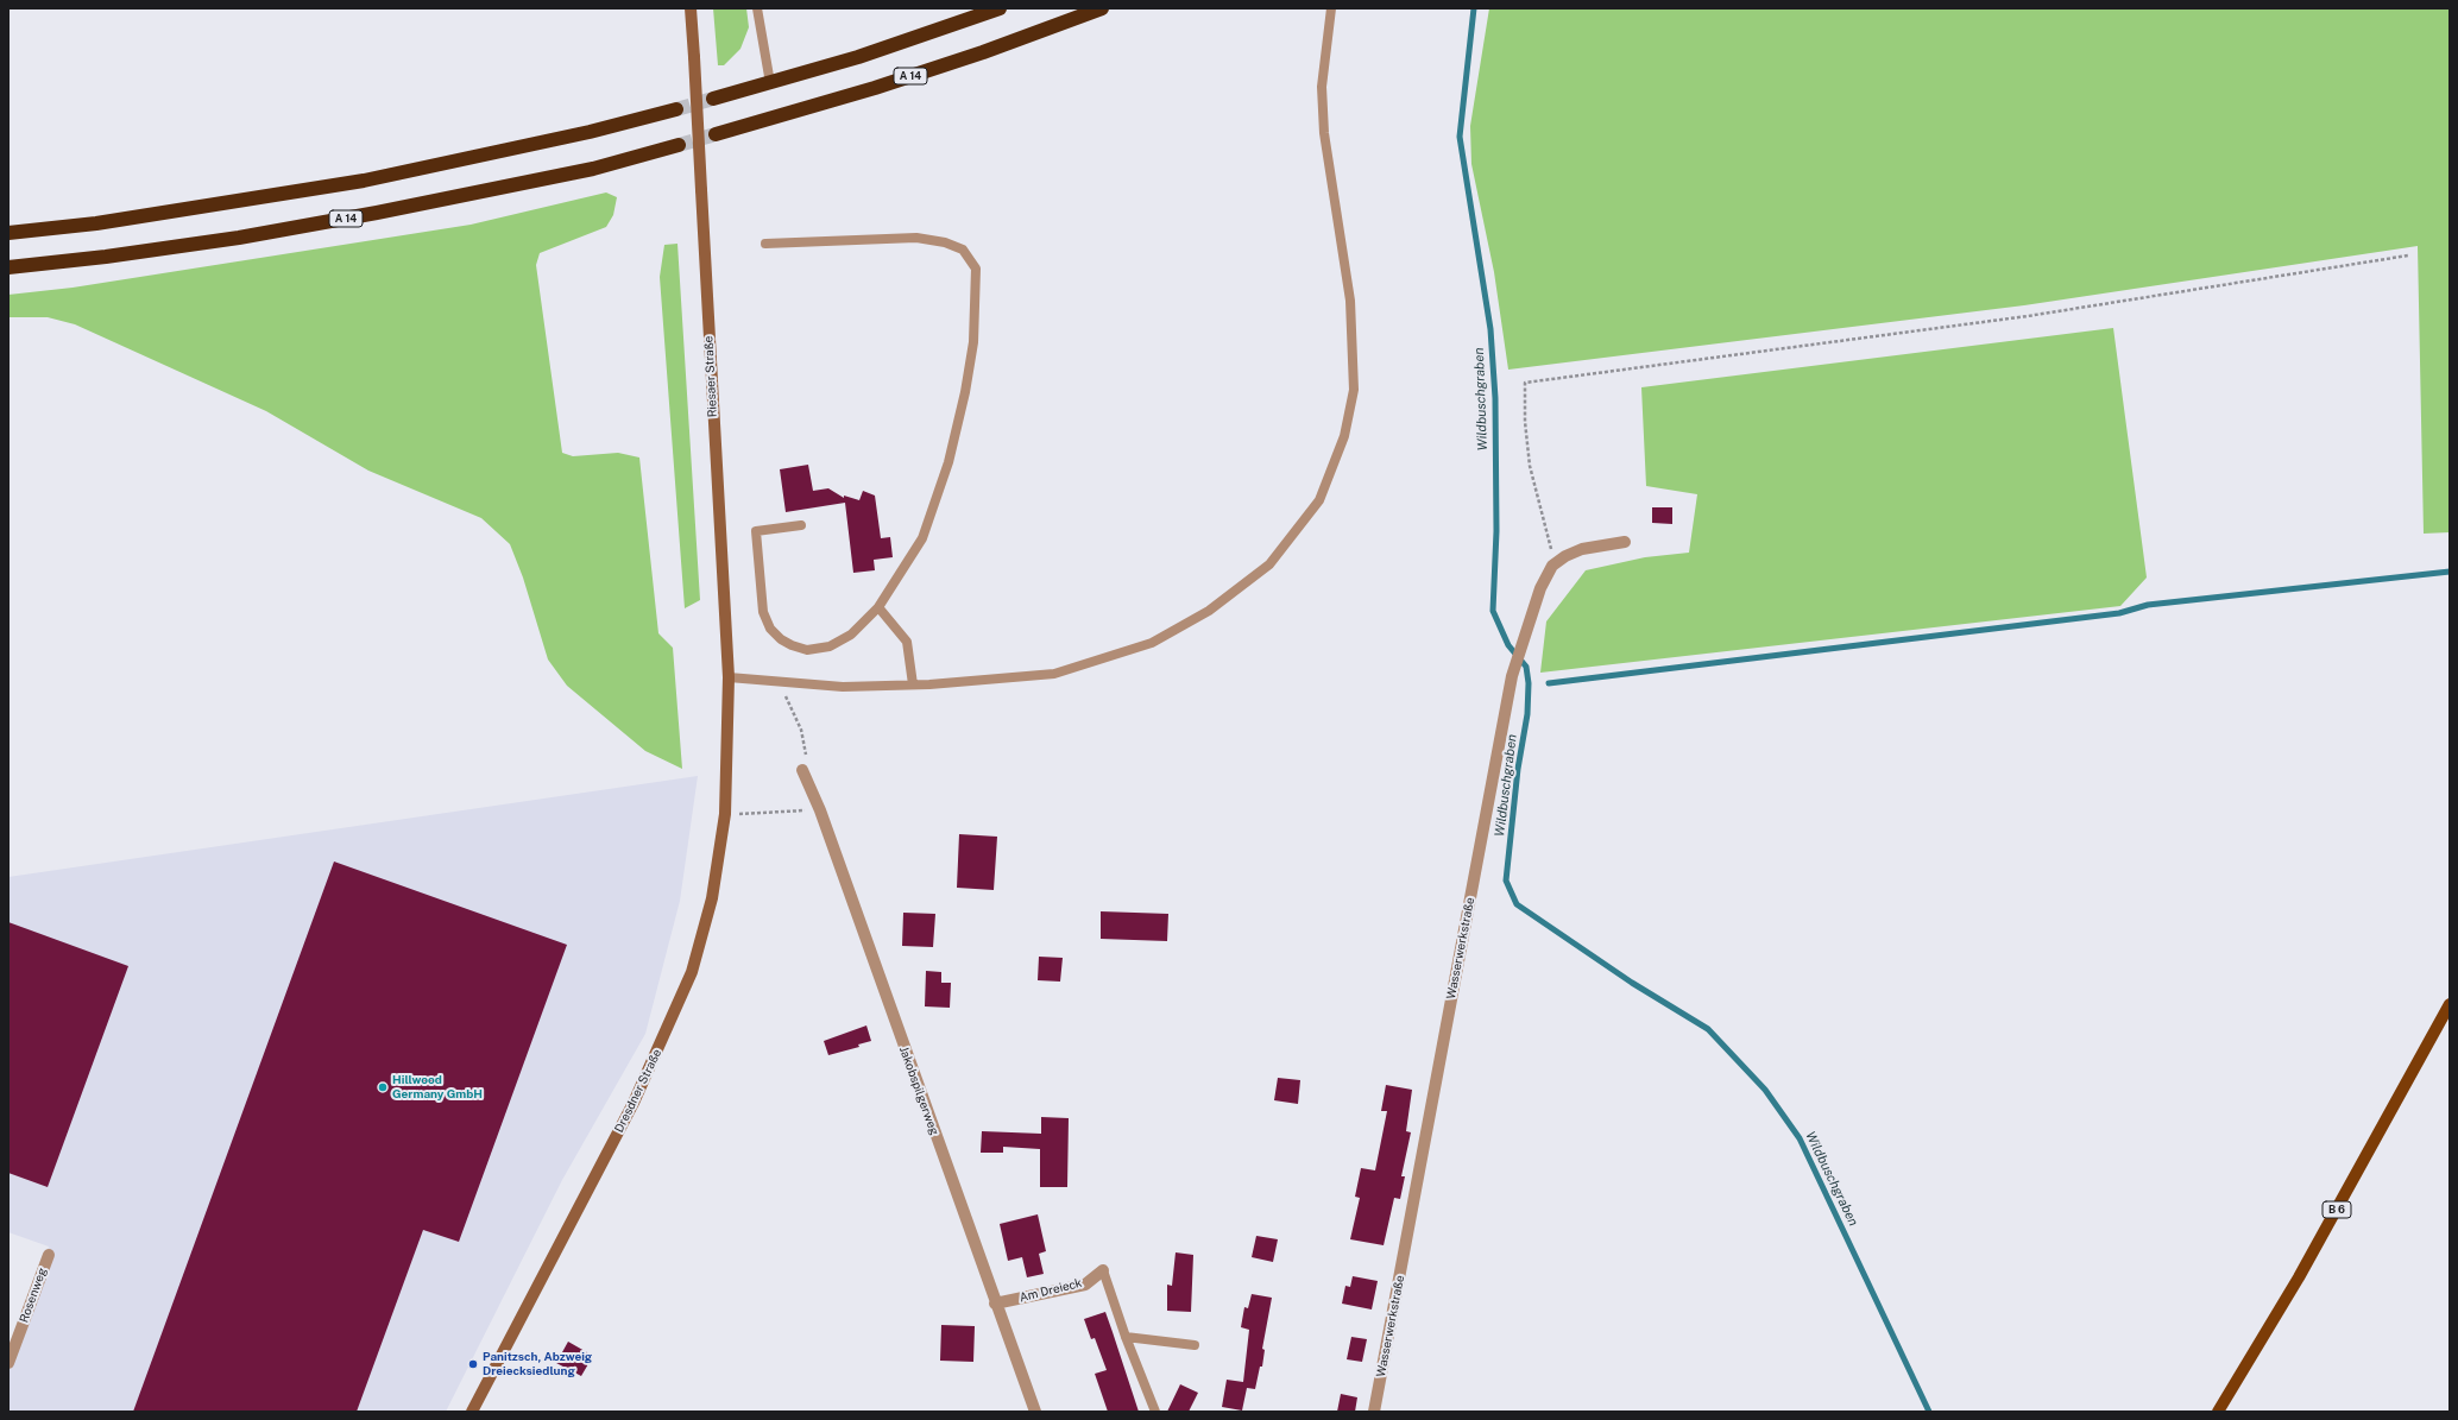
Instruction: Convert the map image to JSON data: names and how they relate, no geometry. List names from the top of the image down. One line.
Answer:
{"streets":{"highway":["A 14"],"main road":["Riesaer Straße","Dresdner Straße","B 6"],"street":["Wasserwerkstraße","Jakobspilgerweg","Am Dreieck","Rosenweg"]},"crossings":[["Riesaer Straße","Dresdner Straße"],["Jakobspilgerweg","Am Dreieck"]],"water":["Wildbuschgraben"],"places":["Hillwood Germany GmbH","Panitzsch, Abzweig Dreiecksiedlung"]}
